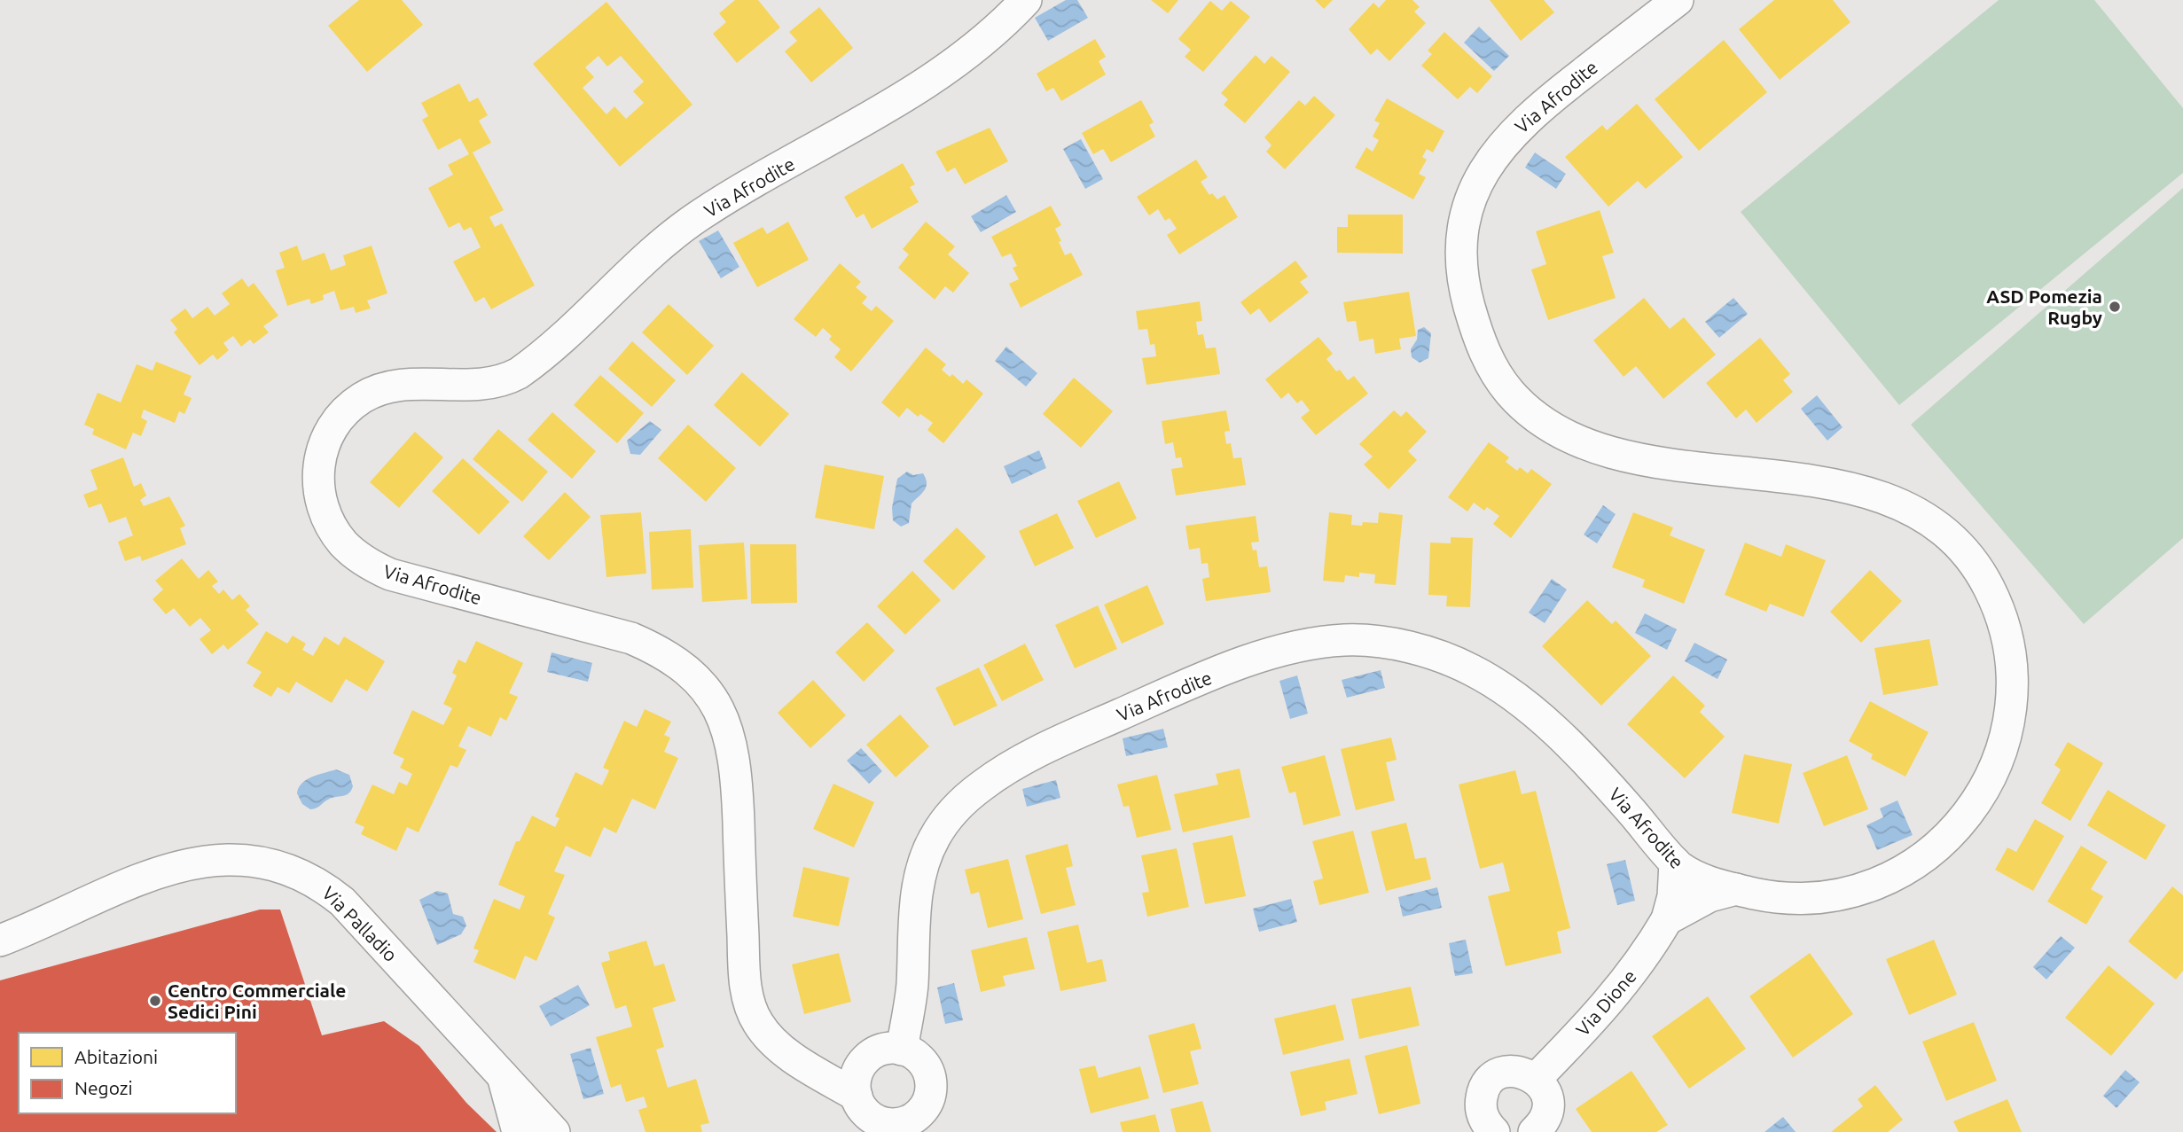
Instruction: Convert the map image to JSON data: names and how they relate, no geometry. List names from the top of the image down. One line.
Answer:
{"streets":{"street":["Via Afrodite","Via Palladio","Via Dione"]},"crossings":[["Via Afrodite","Via Dione"]],"places":["ASD Pomezia Rugby","Centro Commerciale Sedici Pini"],"legend":["Abitazioni","Negozi"]}
